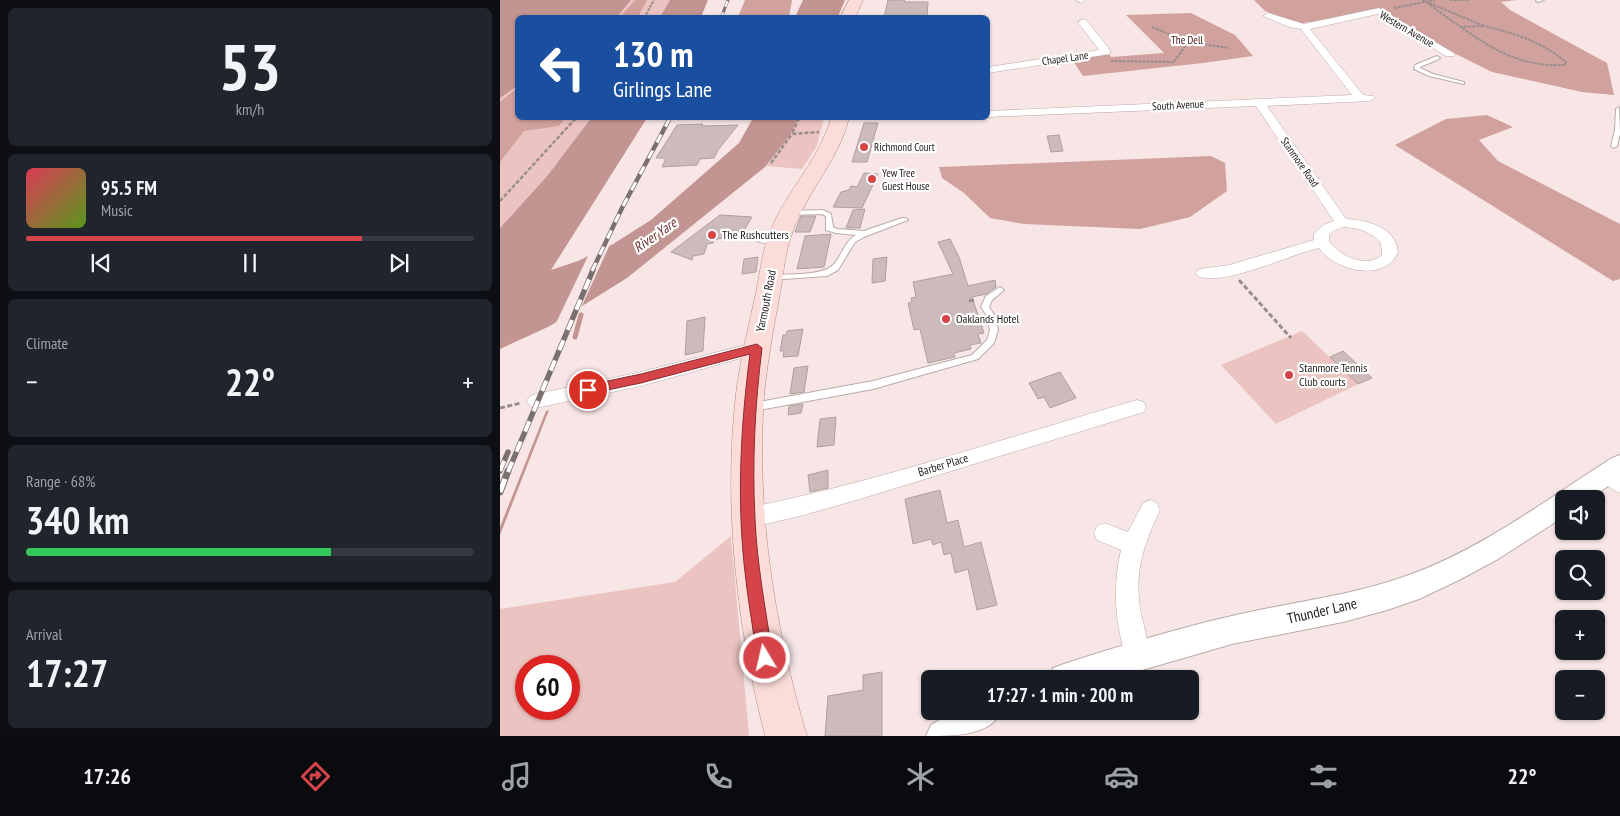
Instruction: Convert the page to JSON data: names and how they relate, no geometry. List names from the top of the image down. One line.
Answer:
{"streets":{"main road":["Yarmouth Road"],"street":["Western Avenue","Chapel Lane","South Avenue","Stanmore Road","Barber Place","Thunder Lane"]},"crossings":[["Western Avenue","South Avenue"],["South Avenue","Stanmore Road"],["Yarmouth Road","Barber Place"]],"water":["River Yare"],"parks":["The Dell"],"places":["Richmond Court","Yew Tree Guest House","The Rushcutters","Oaklands Hotel","Stanmore Tennis Club courts"],"page":{"tile":[["53","km/h"],"Climate",["Range · 68%","340 km"],["Arrival","17:27"]],"turn":["130 m","Girlings Lane"],"song":["95.5 FM","Music"],"heat":["−","22°","+"],"map_buttons":["+","−"],"limit":"60","trip":"17:27 · 1 min · 200 m","tabs":["17:26","22°"]}}
